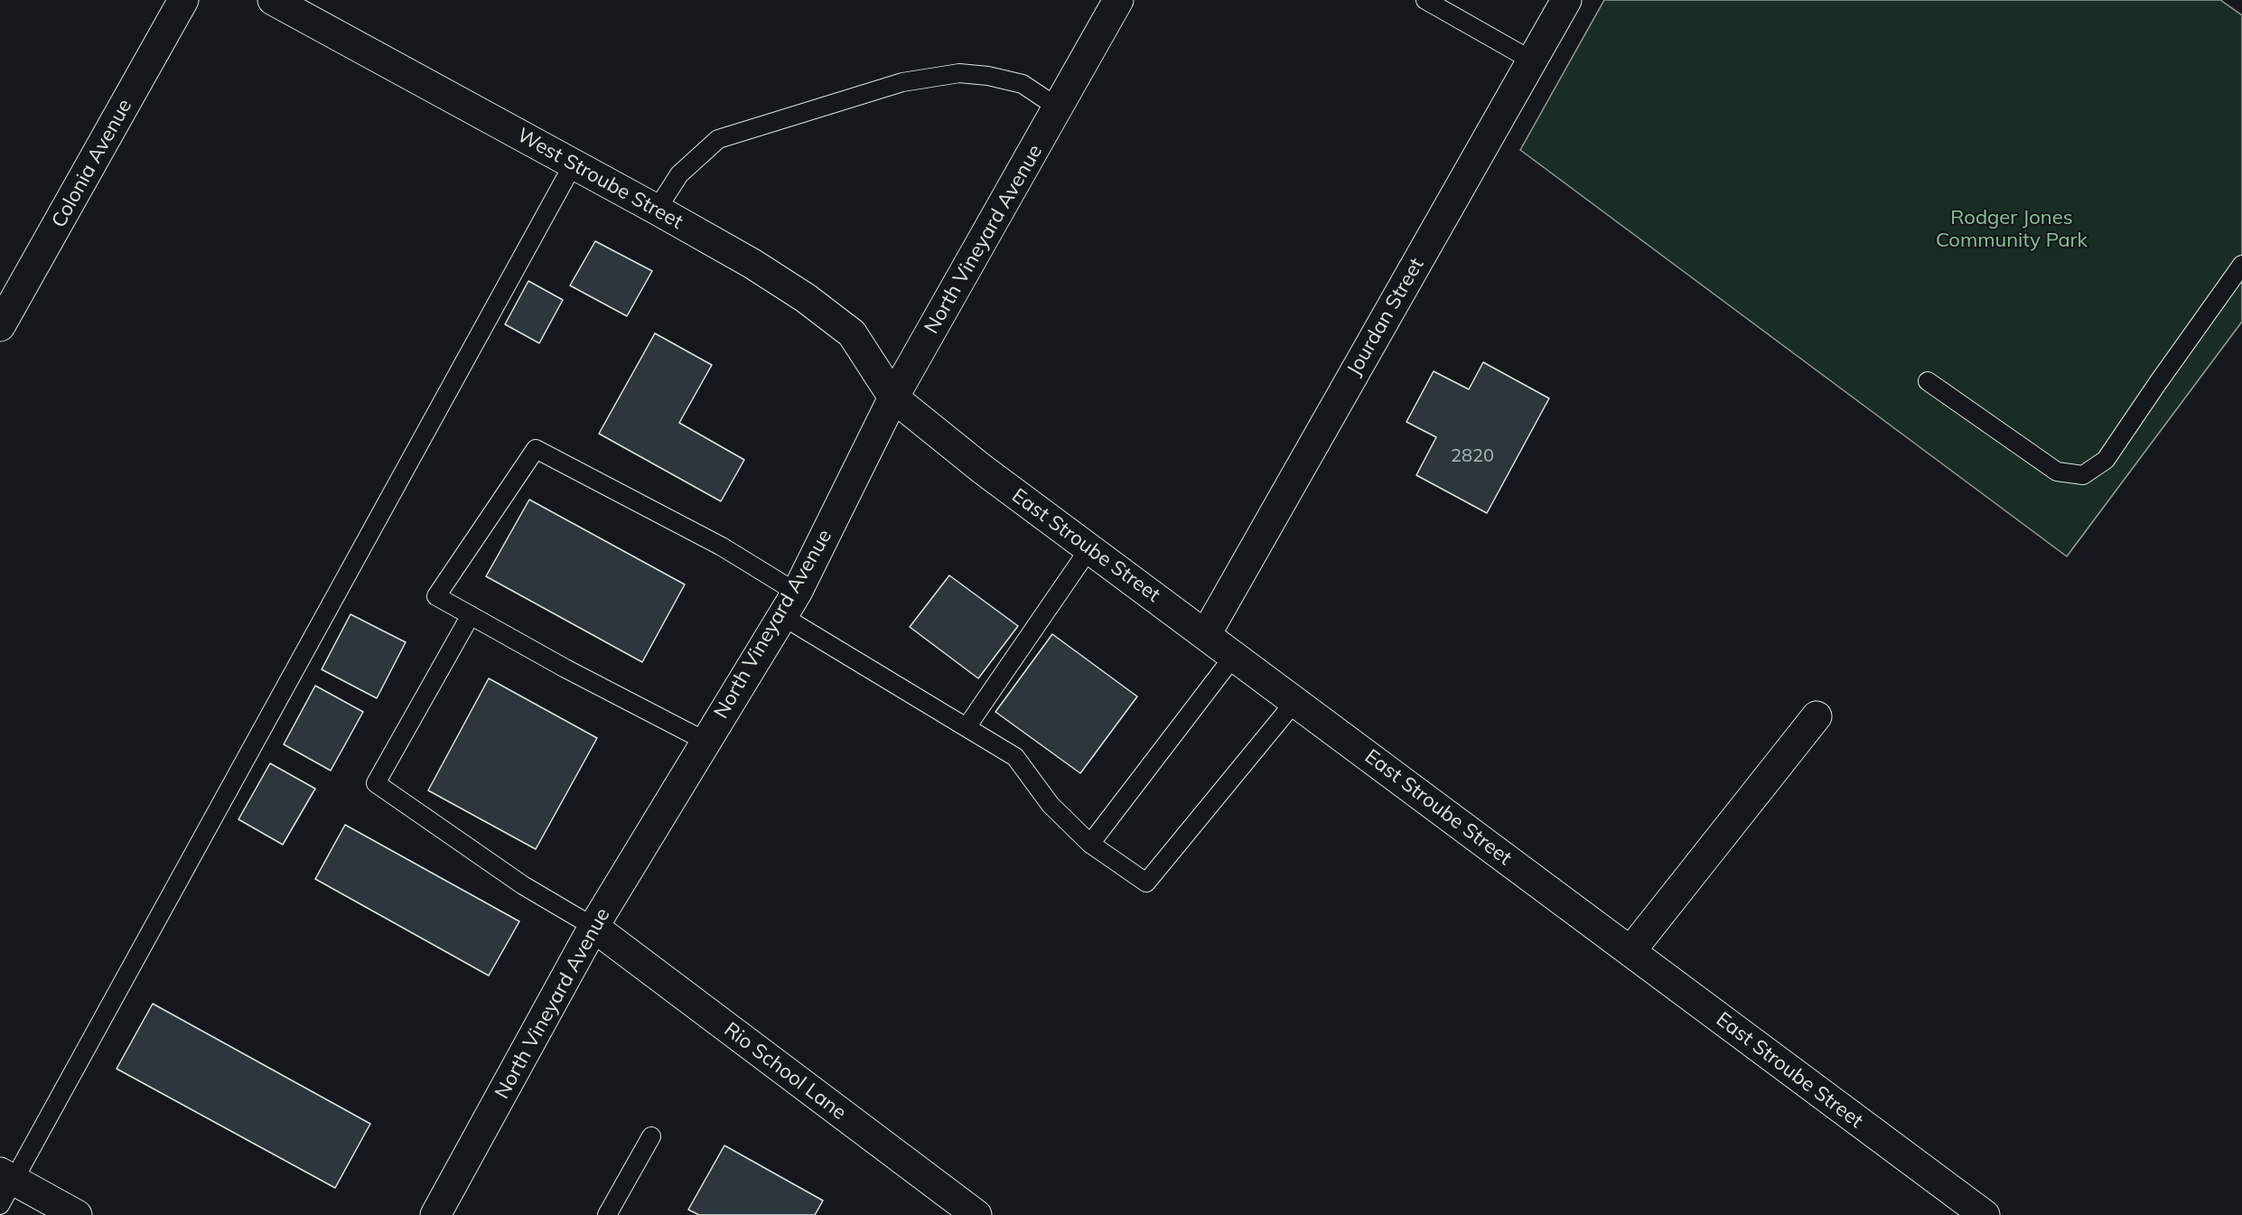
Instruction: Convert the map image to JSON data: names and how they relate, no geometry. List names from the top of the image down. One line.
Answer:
{"streets":{"street":["Colonia Avenue","West Stroube Street","North Vineyard Avenue","Jourdan Street","East Stroube Street","Rio School Lane"]},"crossings":[["West Stroube Street","North Vineyard Avenue"],["West Stroube Street","East Stroube Street"],["North Vineyard Avenue","East Stroube Street"],["North Vineyard Avenue","Rio School Lane"],["Jourdan Street","East Stroube Street"]],"parks":["Rodger Jones Community Park"],"house_numbers":["2820"]}
